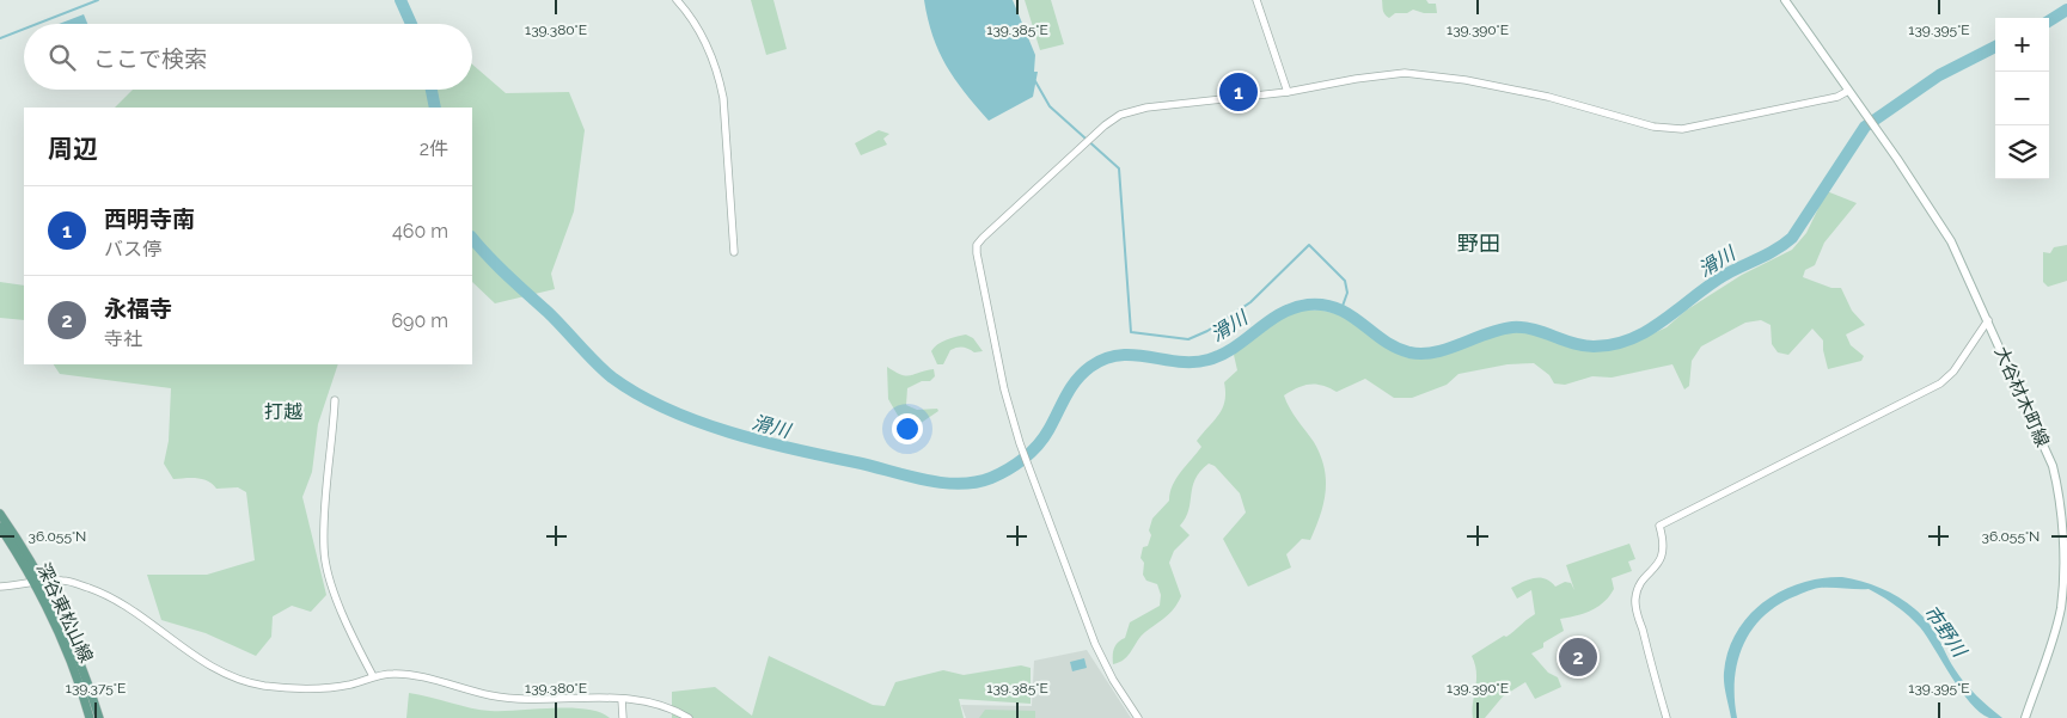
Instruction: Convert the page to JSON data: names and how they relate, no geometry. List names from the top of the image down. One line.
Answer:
{"streets":{"main road":["大谷材木町線","深谷東松山線"]},"districts":["野田","打越"],"water":["滑川","市野川"],"page":{"map_buttons":["+","−"],"search":"ここで検索","pins":["1","2"],"heading":["周辺","2件"],"list":[{"mark":"1","name":"西明寺南","note":"バス停","value":"460 m"},{"mark":"2","name":"永福寺","note":"寺社","value":"690 m"}]},"coordinates":["139.380°E","139.385°E","139.390°E","139.395°E","36.055°N","139.375°E"]}
